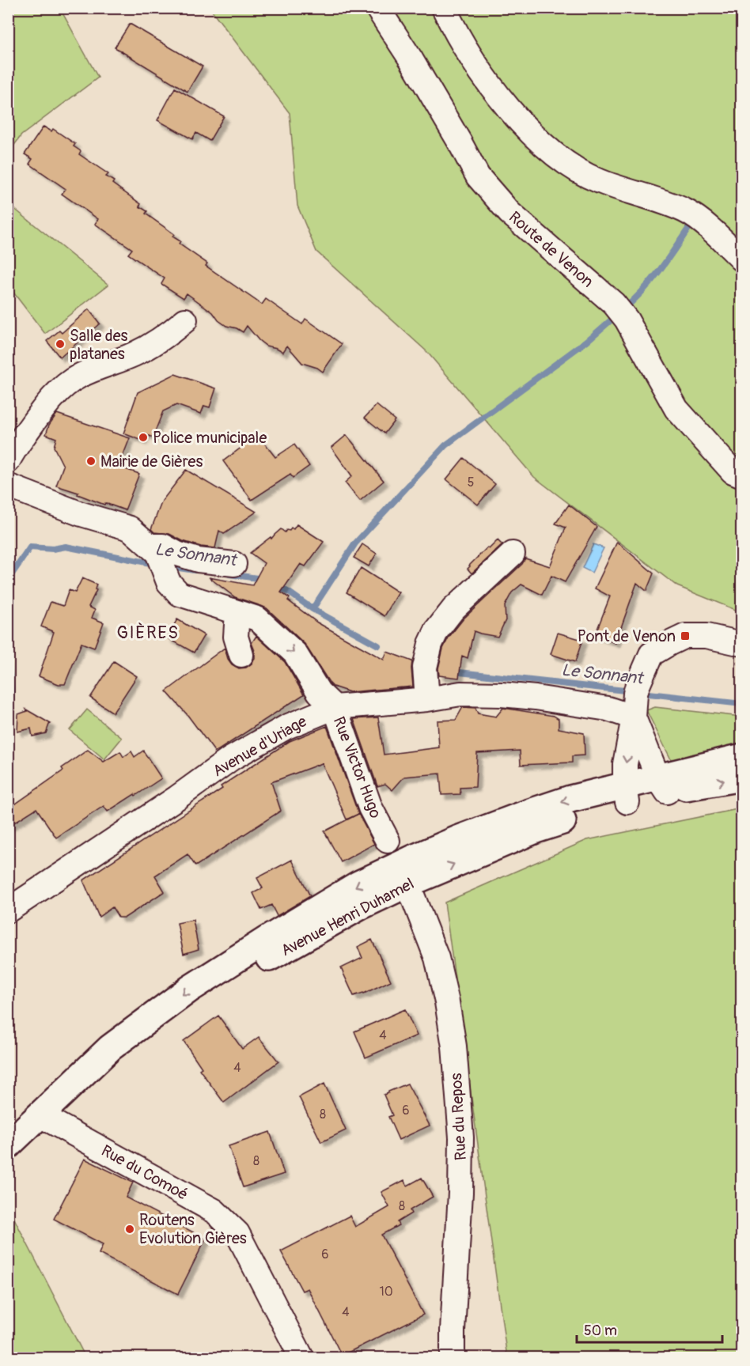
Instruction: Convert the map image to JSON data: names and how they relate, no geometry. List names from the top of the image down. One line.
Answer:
{"streets":{"main road":["Avenue Henri Duhamel"],"street":["Route de Venon","Avenue d'Uriage","Rue Victor Hugo","Rue du Repos","Rue du Comoé"]},"crossings":[["Avenue d'Uriage","Rue Victor Hugo"],["Avenue Henri Duhamel","Rue du Repos"],["Avenue Henri Duhamel","Rue du Comoé"]],"districts":["GIÈRES"],"water":["Le Sonnant"],"places":{"other":["Salle des platanes","Police municipale","Mairie de Gières","Routens Evolution Gières"],"transit":["Pont de Venon"]},"house_numbers":["5","4","4","6","8","8","8","6","10","4"],"scale_bar":"50 m"}
